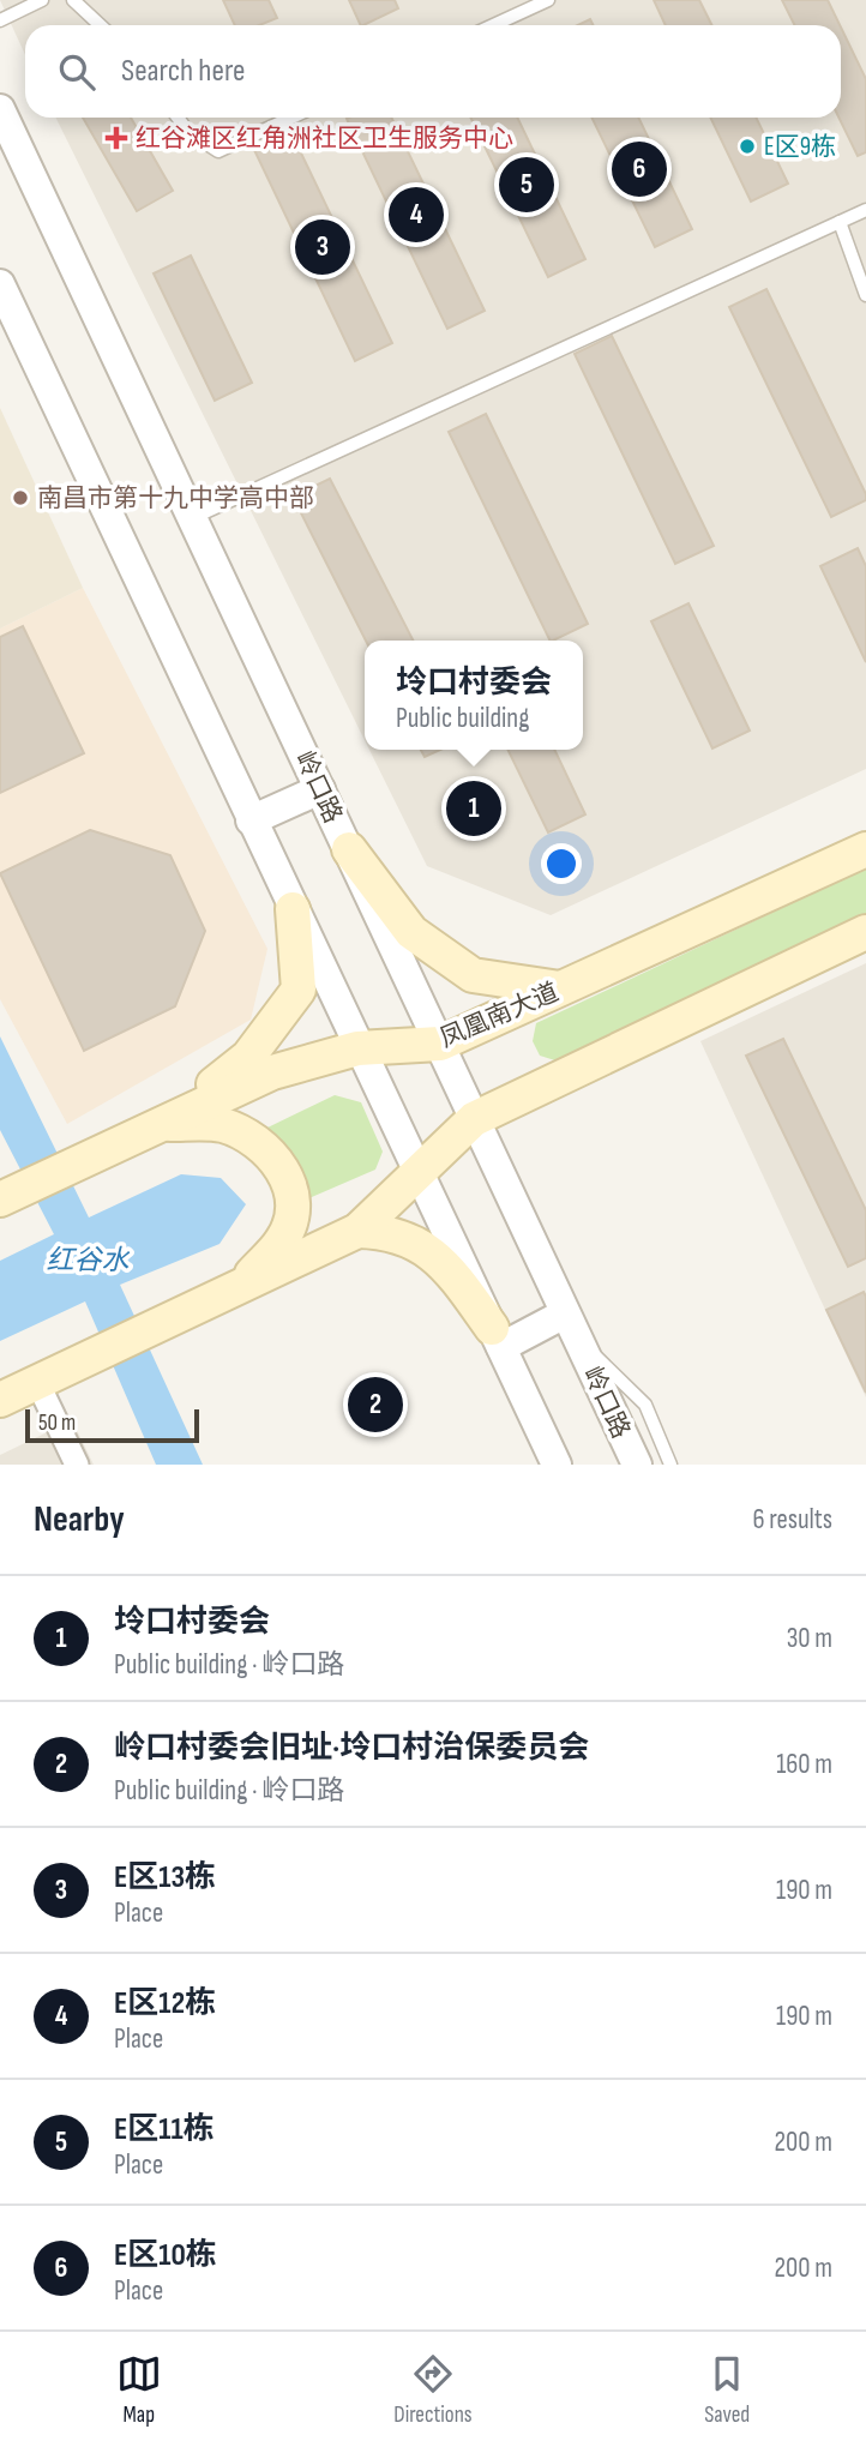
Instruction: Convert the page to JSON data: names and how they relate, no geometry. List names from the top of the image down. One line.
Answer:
{"streets":{"main road":["凤凰南大道"],"street":["岭口路"]},"crossings":[["岭口路","凤凰南大道"]],"water":["红谷水"],"places":{"health":["红谷滩区红角洲社区卫生服务中心"],"other":["E区9栋","南昌市第十九中学高中部"]},"scale_bar":"50 m","page":{"search":"Search here","pins":["6","5","4","3","1","2"],"popup":["坽口村委会","Public building"],"scale":"50 m","heading":["Nearby","6 results"],"list":[{"mark":"1","name":"坽口村委会","note":"Public building · 岭口路","value":"30 m"},{"mark":"2","name":"岭口村委会旧址·坽口村治保委员会","note":"Public building · 岭口路","value":"160 m"},{"mark":"3","name":"E区13栋","note":"Place","value":"190 m"},{"mark":"4","name":"E区12栋","note":"Place","value":"190 m"},{"mark":"5","name":"E区11栋","note":"Place","value":"200 m"},{"mark":"6","name":"E区10栋","note":"Place","value":"200 m"}],"nav":["Map","Directions","Saved"]}}
